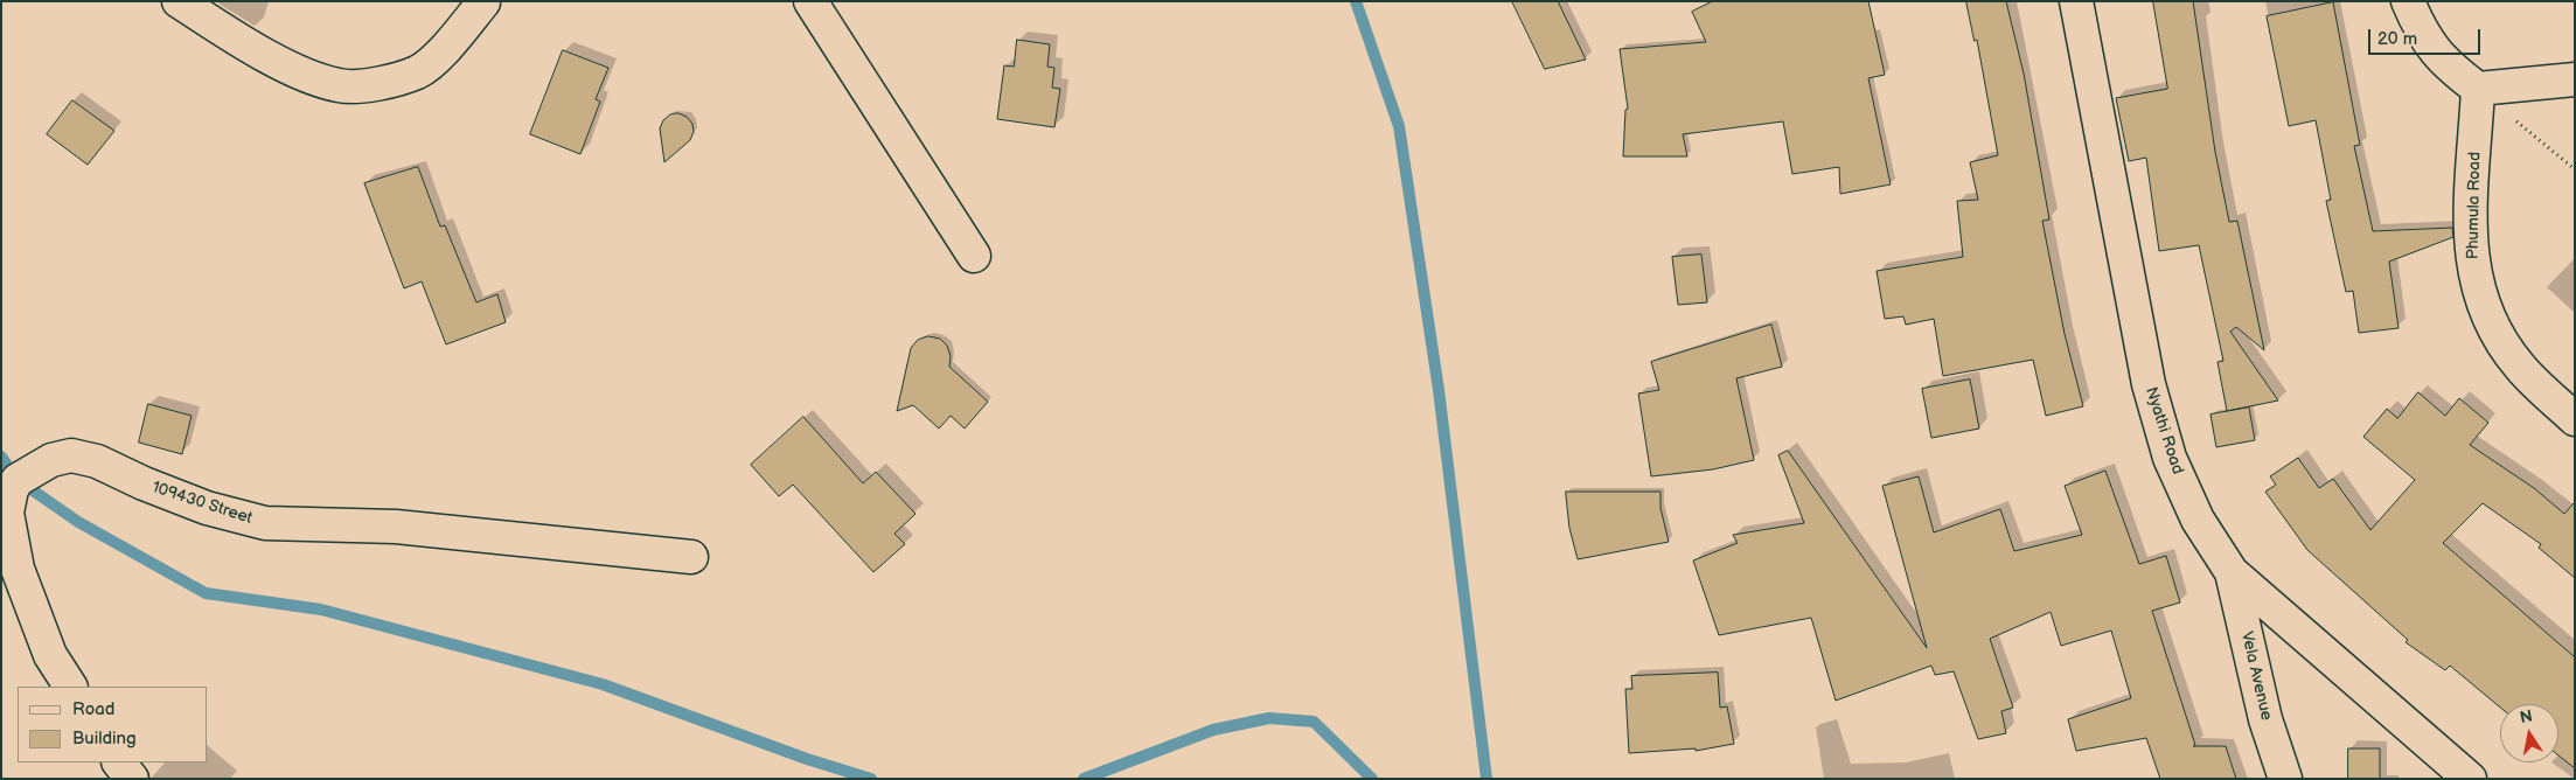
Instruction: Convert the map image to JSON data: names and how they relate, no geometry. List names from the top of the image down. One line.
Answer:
{"streets":{"street":["Phumula Road","Nyathi Road","109430 Street","Vela Avenue"]},"crossings":[["Nyathi Road","Vela Avenue"]],"legend":["Road","Building"],"scale_bar":"20 m","north":"top"}
